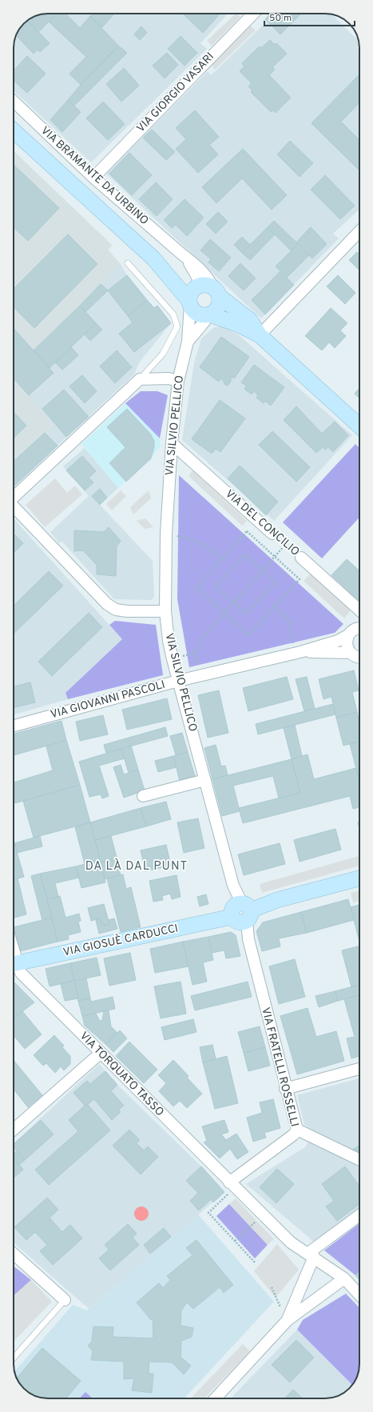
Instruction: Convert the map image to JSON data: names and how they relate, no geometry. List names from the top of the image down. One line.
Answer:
{"streets":{"street":["VIA GIORGIO VASARI","VIA BRAMANTE DA URBINO","VIA SILVIO PELLICO","VIA DEL CONCILIO","VIA GIOVANNI PASCOLI","VIA GIOSUÈ CARDUCCI","VIA FRATELLI ROSSELLI","VIA TORQUATO TASSO"]},"crossings":[["VIA GIORGIO VASARI","VIA BRAMANTE DA URBINO"],["VIA BRAMANTE DA URBINO","VIA SILVIO PELLICO"],["VIA SILVIO PELLICO","VIA DEL CONCILIO"],["VIA SILVIO PELLICO","VIA GIOVANNI PASCOLI"],["VIA SILVIO PELLICO","VIA GIOSUÈ CARDUCCI"],["VIA SILVIO PELLICO","VIA FRATELLI ROSSELLI"],["VIA GIOSUÈ CARDUCCI","VIA FRATELLI ROSSELLI"],["VIA FRATELLI ROSSELLI","VIA TORQUATO TASSO"]],"districts":["DA LÀ DAL PUNT"],"scale_bar":"50 m"}
